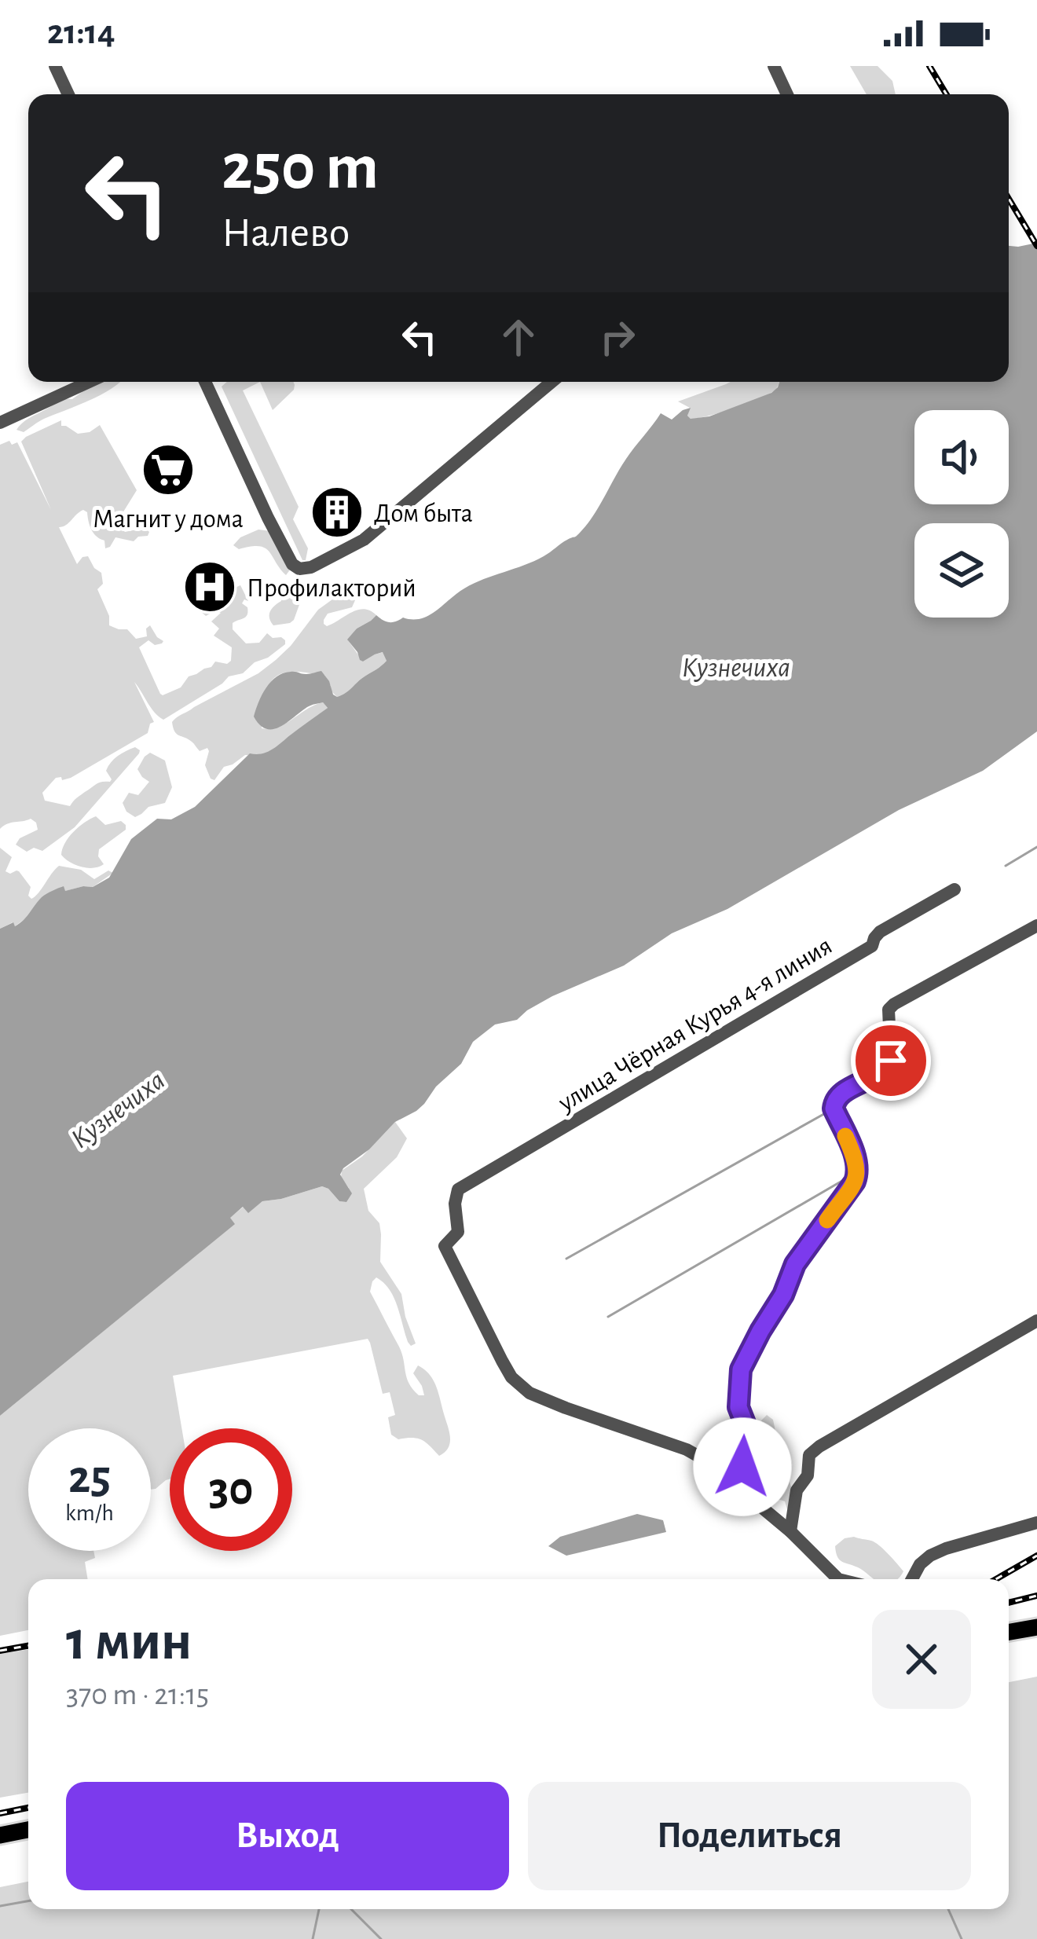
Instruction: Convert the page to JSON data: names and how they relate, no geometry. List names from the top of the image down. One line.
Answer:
{"streets":{"street":["улица Чёрная Курья 4-я линия"]},"water":["Кузнечиха"],"places":{"supermarket":["Магнит у дома"],"building":["Дом быта"],"hospital":["Профилакторий"]},"page":{"status":"21:14","turn":["250 m","Налево"],"speed":"25 km/h","limit":"30","heading":["1 мин","370 m · 21:15"],"buttons":["Выход","Поделиться"]}}
